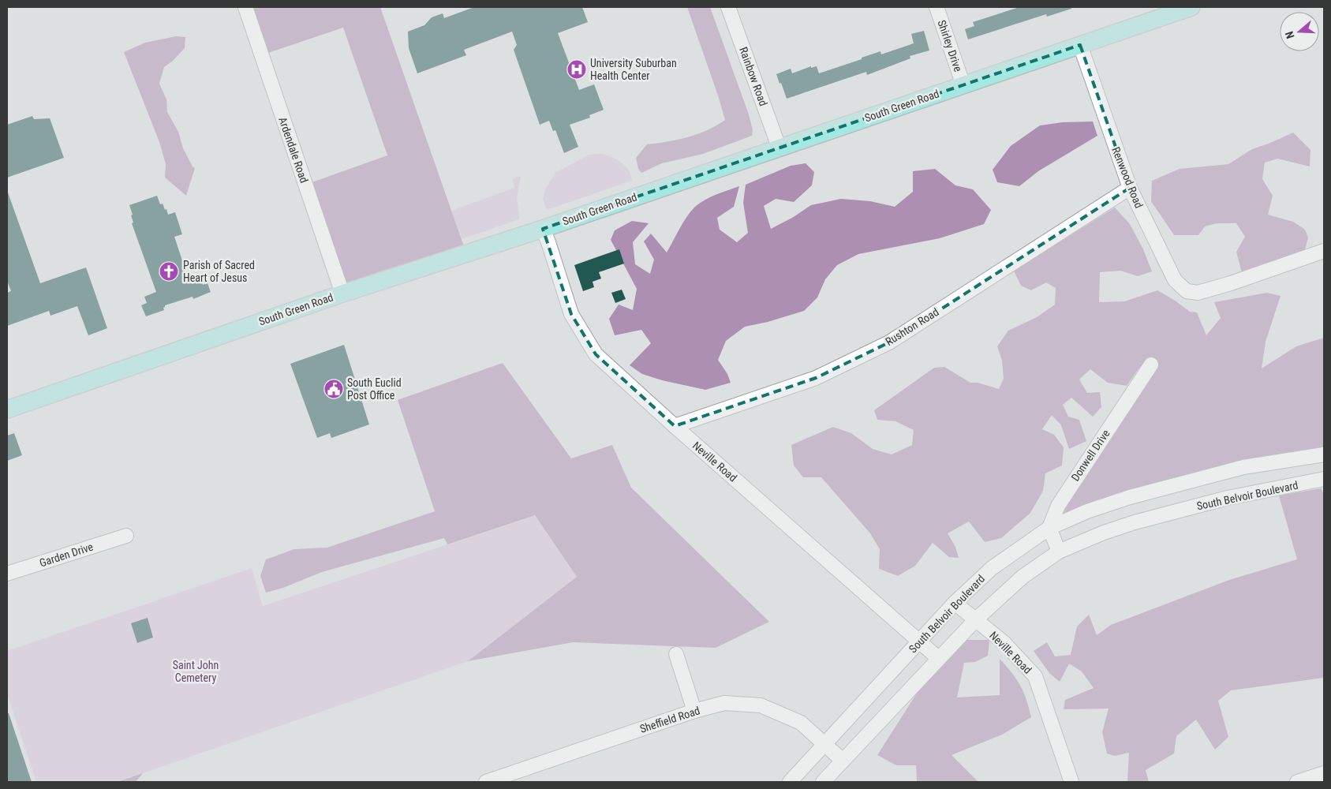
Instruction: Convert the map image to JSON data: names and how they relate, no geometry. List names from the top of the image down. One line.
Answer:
{"streets":{"main road":["South Green Road"],"street":["Shirley Drive","Rainbow Road","Ardendale Road","Renwood Road","Rushton Road","Donwell Drive","Neville Road","South Belvoir Boulevard","Garden Drive","Sheffield Road"]},"crossings":[["Shirley Drive","South Green Road"],["Rainbow Road","South Green Road"],["South Green Road","Ardendale Road"],["South Green Road","Renwood Road"],["South Green Road","Neville Road"],["Renwood Road","Rushton Road"],["Rushton Road","Neville Road"],["Donwell Drive","South Belvoir Boulevard"],["Neville Road","South Belvoir Boulevard"],["South Belvoir Boulevard","Sheffield Road"]],"parks":["Saint John Cemetery"],"places":{"hospital":["University Suburban Health Center"],"church":["Parish of Sacred Heart of Jesus"],"public building":["South Euclid Post Office"]},"north":"left"}
